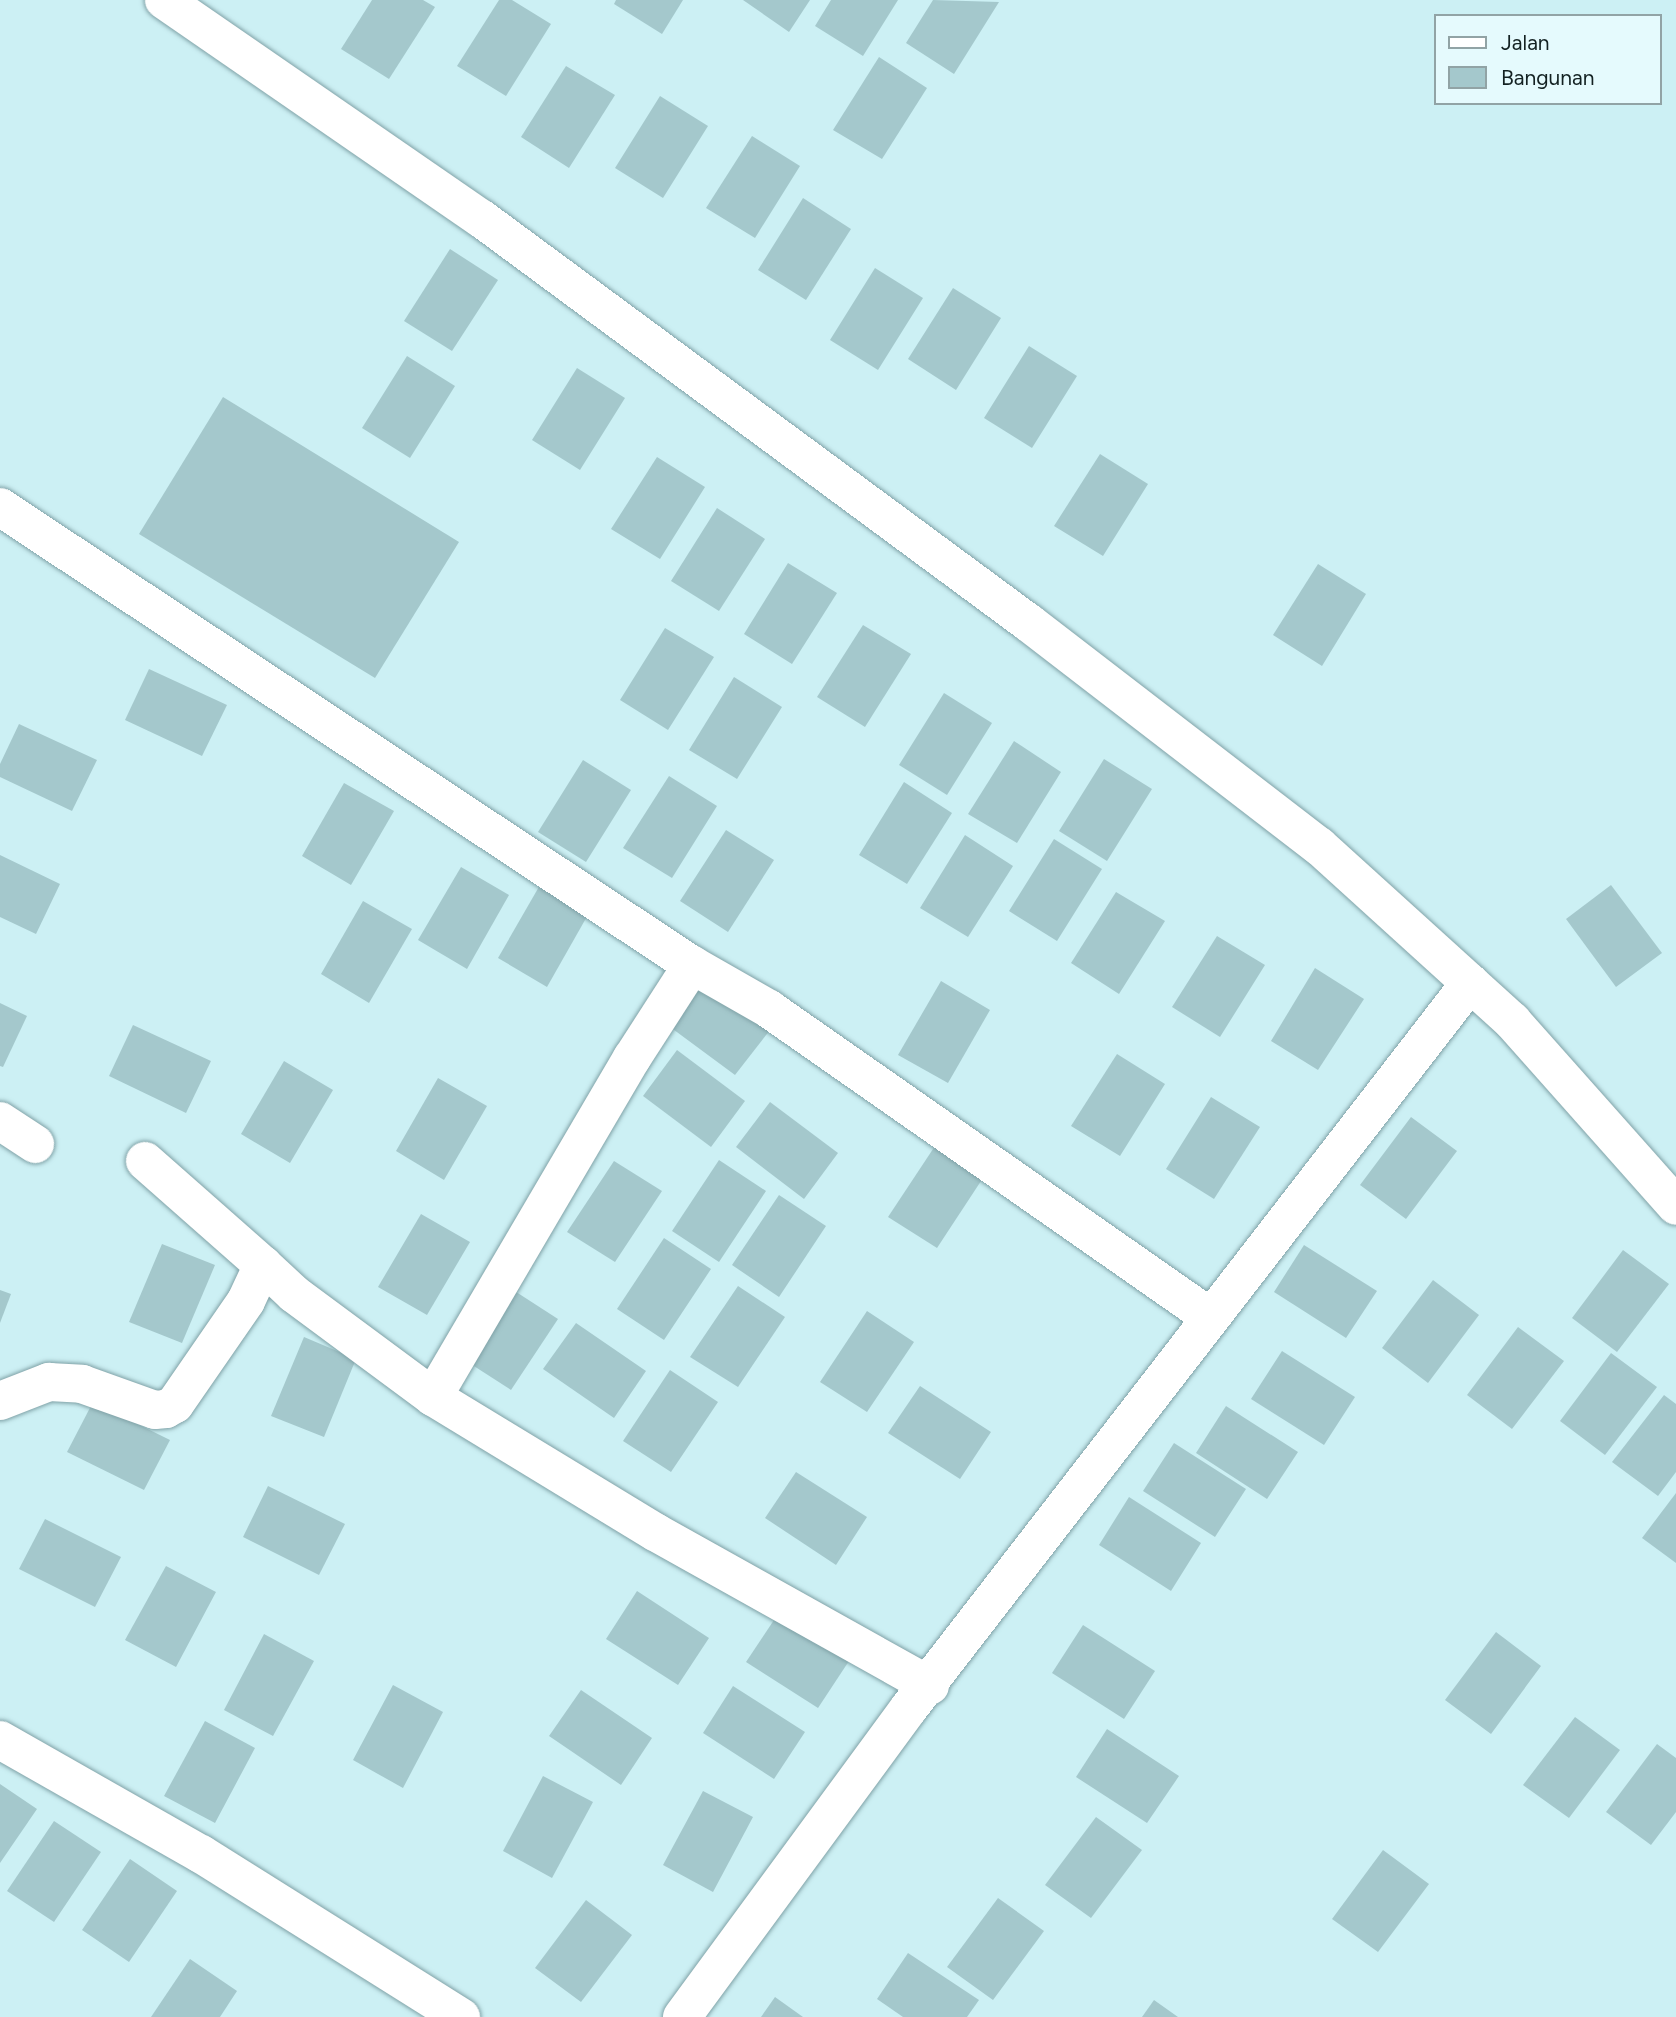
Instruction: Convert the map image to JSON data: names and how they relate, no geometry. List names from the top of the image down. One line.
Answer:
{"legend":["Jalan","Bangunan"]}
